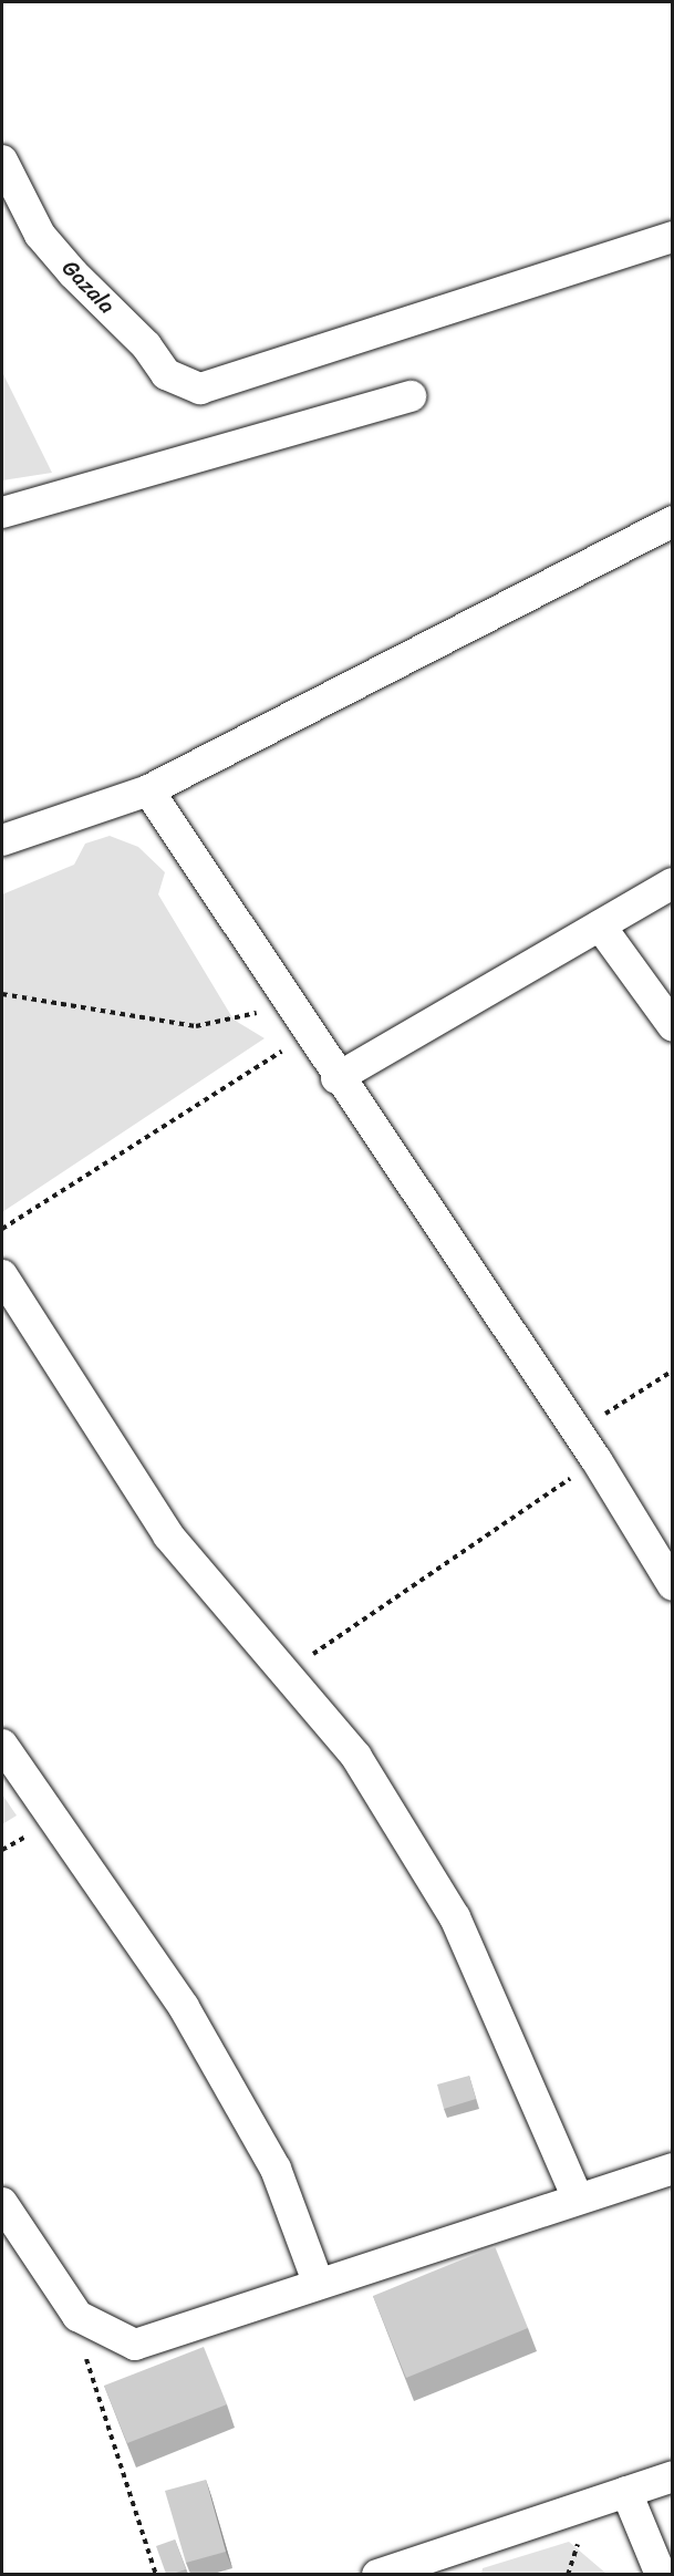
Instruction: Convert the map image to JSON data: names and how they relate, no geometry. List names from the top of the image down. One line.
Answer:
{"streets":{"street":["Gazala"]}}
